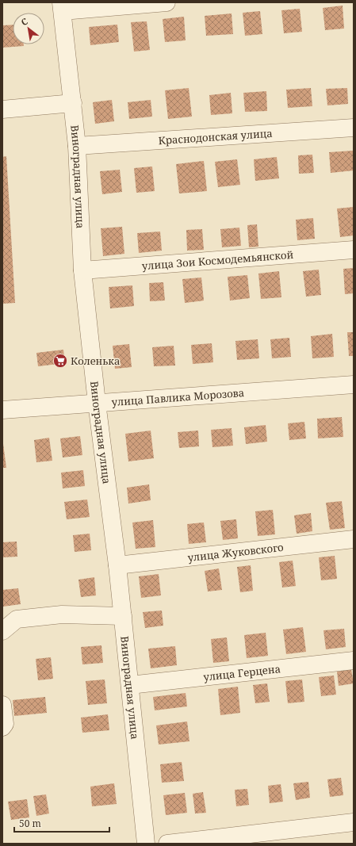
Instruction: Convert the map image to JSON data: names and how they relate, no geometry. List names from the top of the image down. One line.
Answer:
{"streets":{"street":["Краснодонская улица","Виноградная улица","улица Зои Космодемьянской","улица Павлика Морозова","улица Жуковского","улица Герцена"]},"crossings":[["Краснодонская улица","Виноградная улица"],["Виноградная улица","улица Зои Космодемьянской"],["Виноградная улица","улица Павлика Морозова"],["Виноградная улица","улица Жуковского"],["Виноградная улица","улица Герцена"]],"places":{"supermarket":["Коленька"]},"scale_bar":"50 m","north":"top left"}
